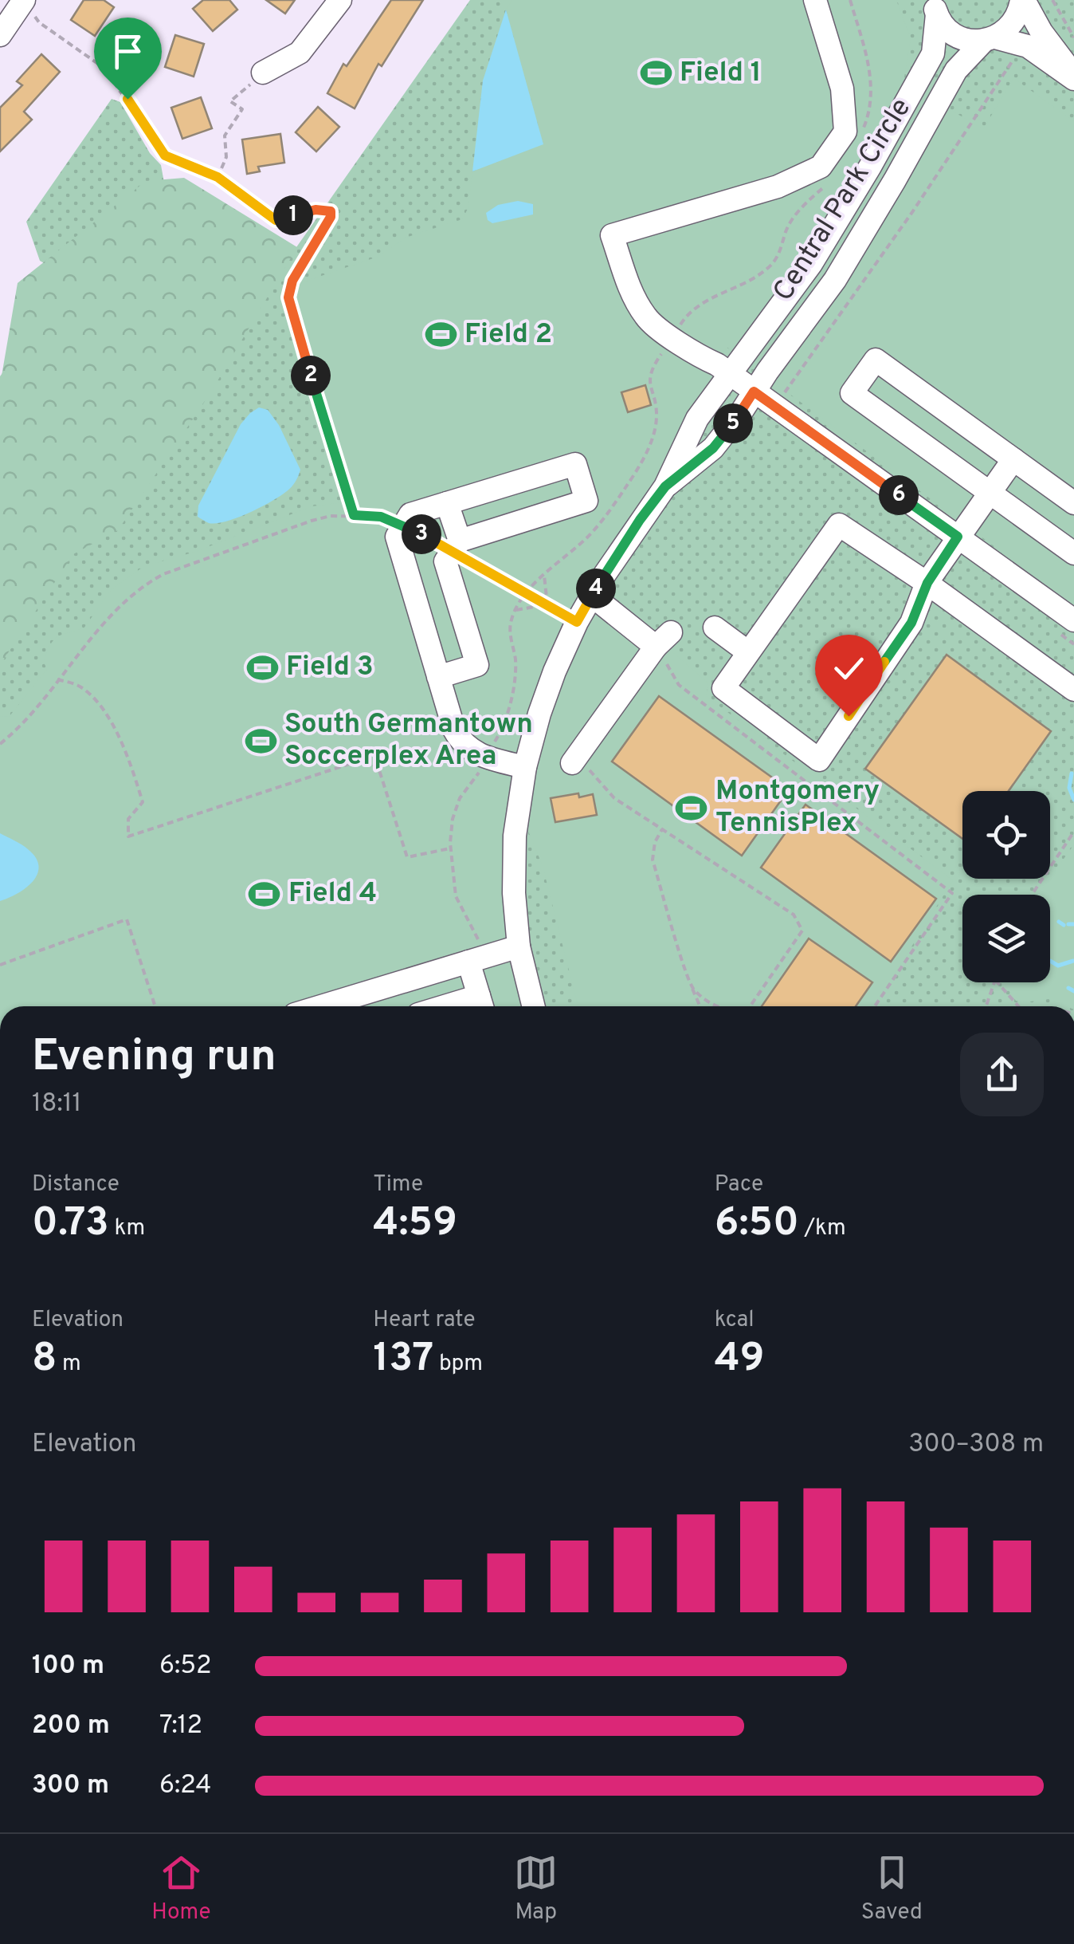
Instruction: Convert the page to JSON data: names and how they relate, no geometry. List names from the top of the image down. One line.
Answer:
{"streets":{"street":["Central Park Circle"]},"places":{"sports":["Field 1","Field 2","Field 3","South Germantown Soccerplex Area","Montgomery TennisPlex","Field 4"]},"page":{"pins":["1","2","5","6","3","4"],"heading":["Evening run","18:11"],"stats":[["Distance","0.73 km"],["Time","4:59"],["Pace","6:50 /km"],["Elevation","8 m"],["Heart rate","137 bpm"],["kcal","49"]],"chart":["Elevation","300–308 m"],"list":[{"name":"100 m","note":"6:52"},{"name":"200 m","note":"7:12"},{"name":"300 m","note":"6:24"}],"tabs":["Home","Map","Saved"]}}
